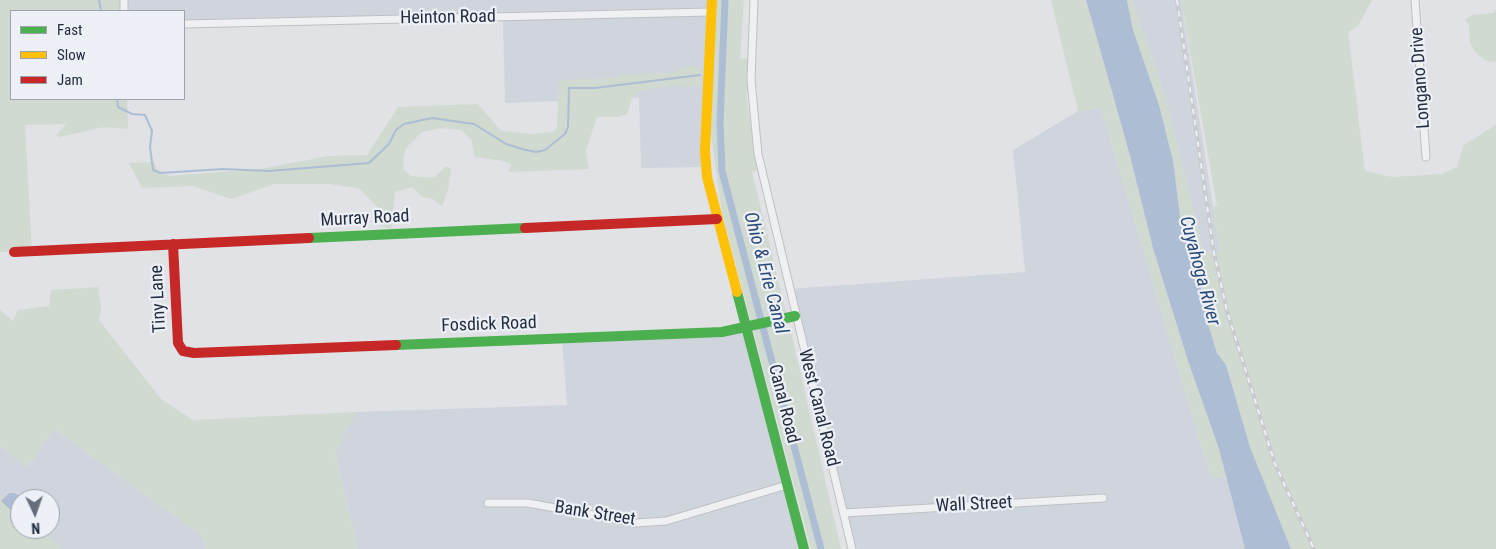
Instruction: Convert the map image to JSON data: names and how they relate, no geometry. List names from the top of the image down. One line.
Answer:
{"streets":{"street":["Heinton Road","Longano Drive","Murray Road","Tiny Lane","Fosdick Road","Canal Road","West Canal Road","Wall Street","Bank Street"]},"crossings":[["Heinton Road","Canal Road"],["Murray Road","Tiny Lane"],["Murray Road","Canal Road"],["Tiny Lane","Fosdick Road"],["Fosdick Road","Canal Road"],["Fosdick Road","West Canal Road"],["Canal Road","Bank Street"],["West Canal Road","Wall Street"]],"water":["Cuyahoga River","Ohio & Erie Canal"],"legend":["Fast","Slow","Jam"],"north":"bottom"}
